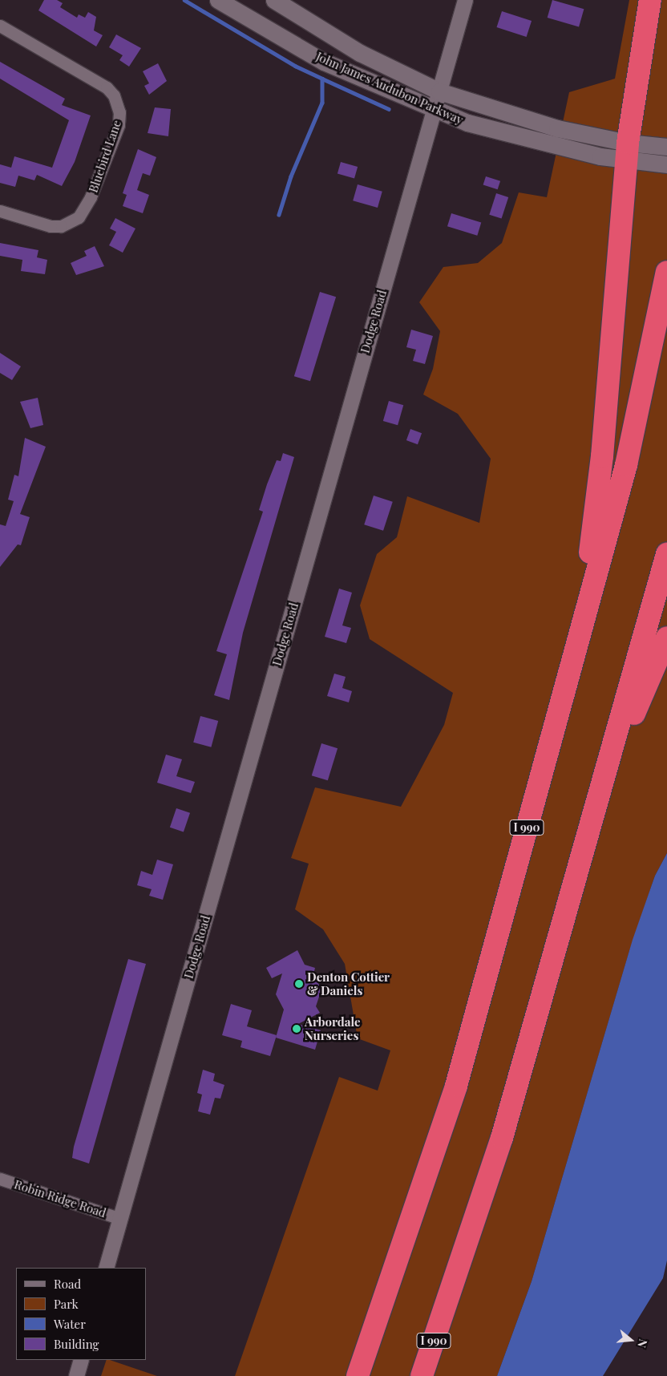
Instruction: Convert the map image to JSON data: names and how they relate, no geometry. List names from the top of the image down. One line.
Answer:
{"streets":{"highway":["I 990"],"main road":["John James Audubon Parkway"],"street":["Bluebird Lane","Dodge Road","Robin Ridge Road"]},"crossings":[["John James Audubon Parkway","Dodge Road"],["Dodge Road","Robin Ridge Road"]],"places":["Denton Cottier & Daniels","Arbordale Nurseries"],"legend":["Road","Park","Water","Building"],"north":"right"}
